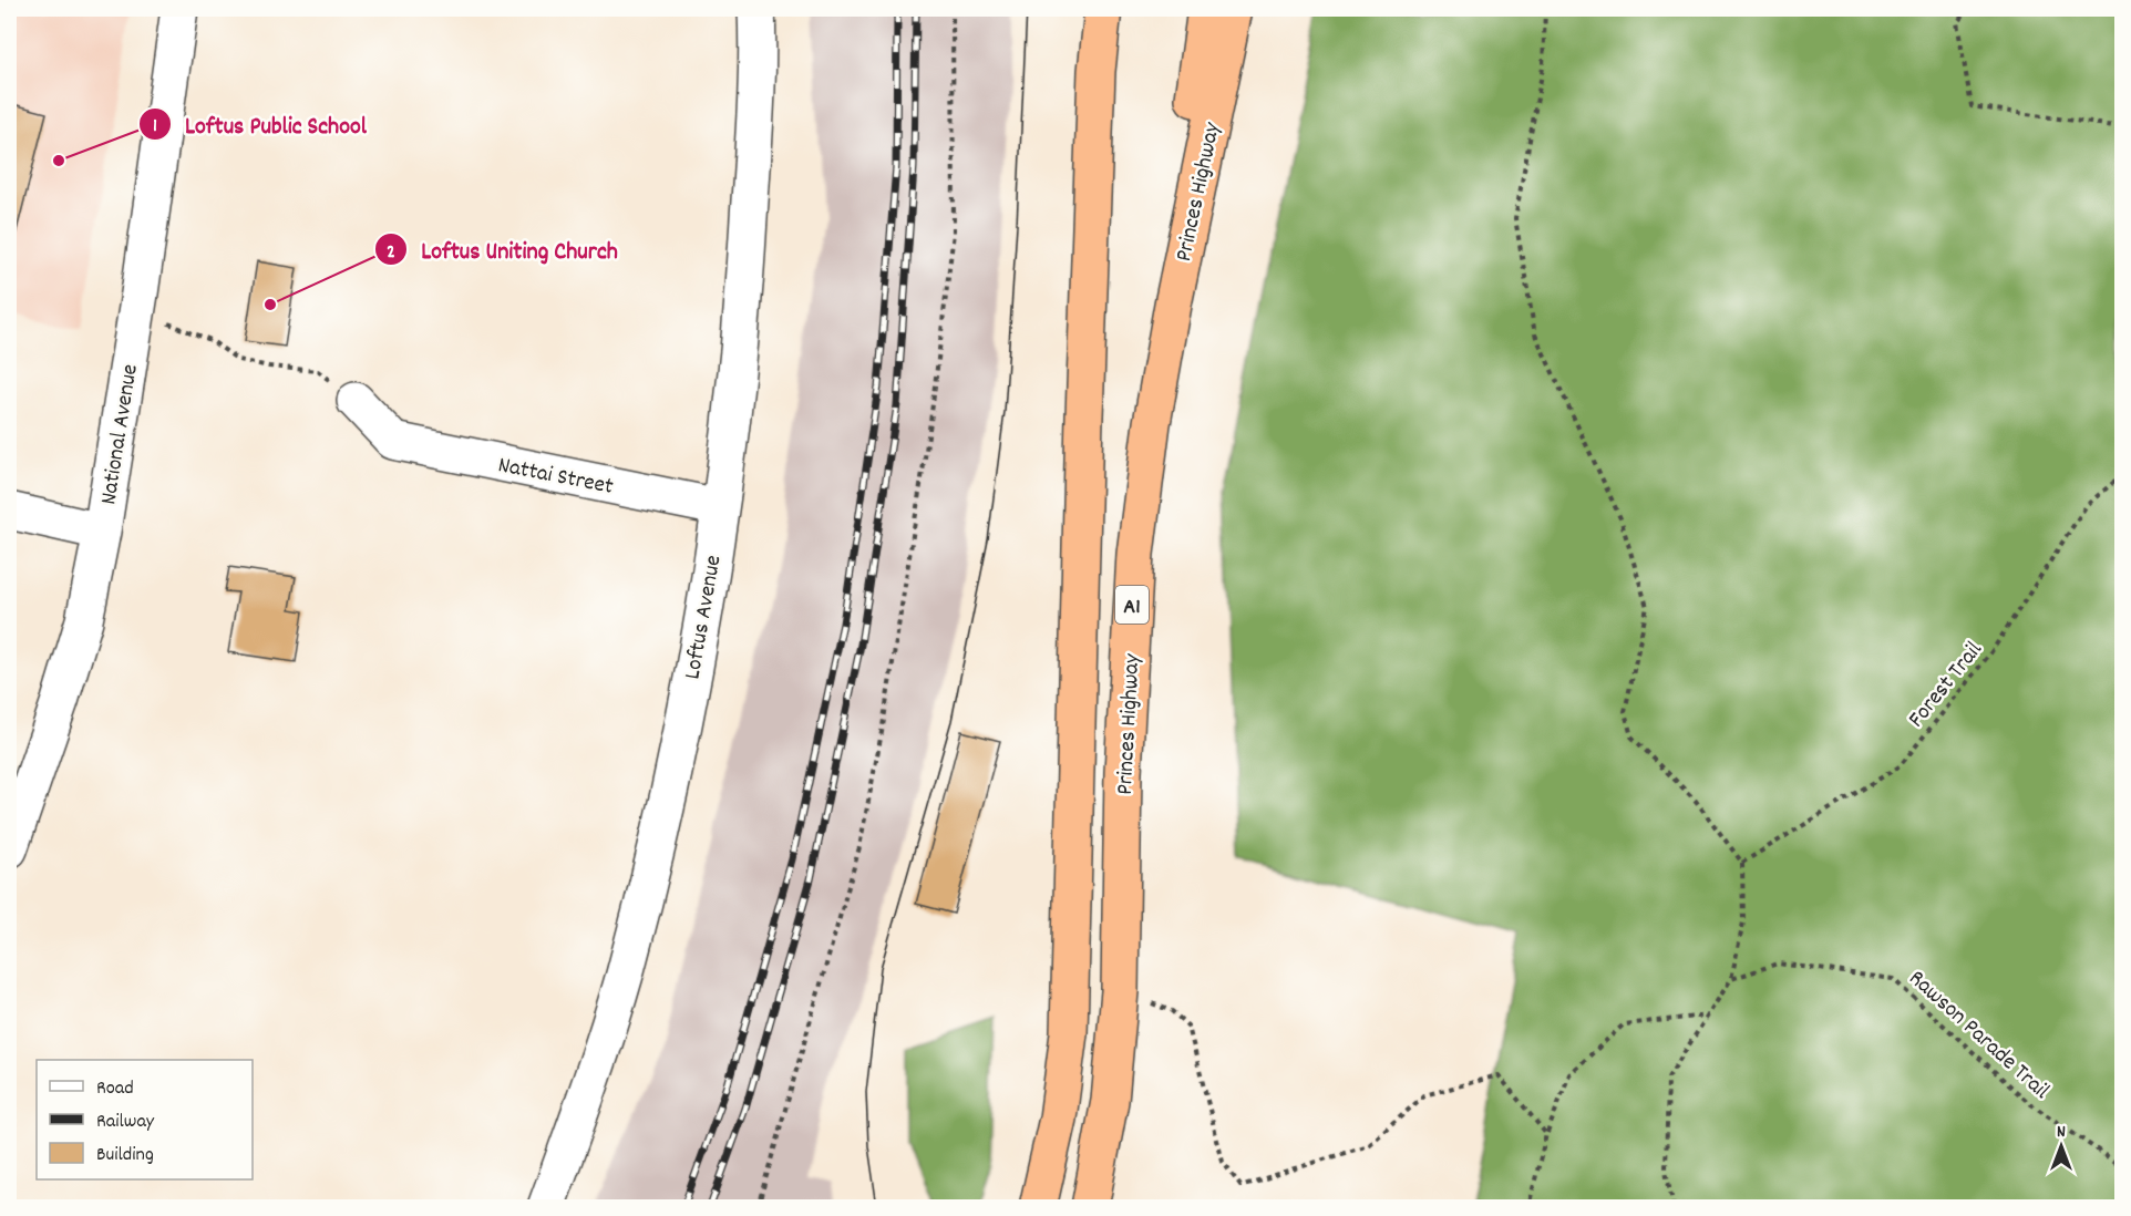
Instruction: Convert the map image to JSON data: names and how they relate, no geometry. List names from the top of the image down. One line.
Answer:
{"streets":{"highway":["Princes Highway","A1"],"street":["National Avenue","Nattai Street","Loftus Avenue"],"path":["Forest Trail","Rawson Parade Trail"]},"crossings":[["Nattai Street","Loftus Avenue"]],"places":["Loftus Public School","Loftus Uniting Church"],"legend":["Road","Railway","Building"],"north":"top"}
